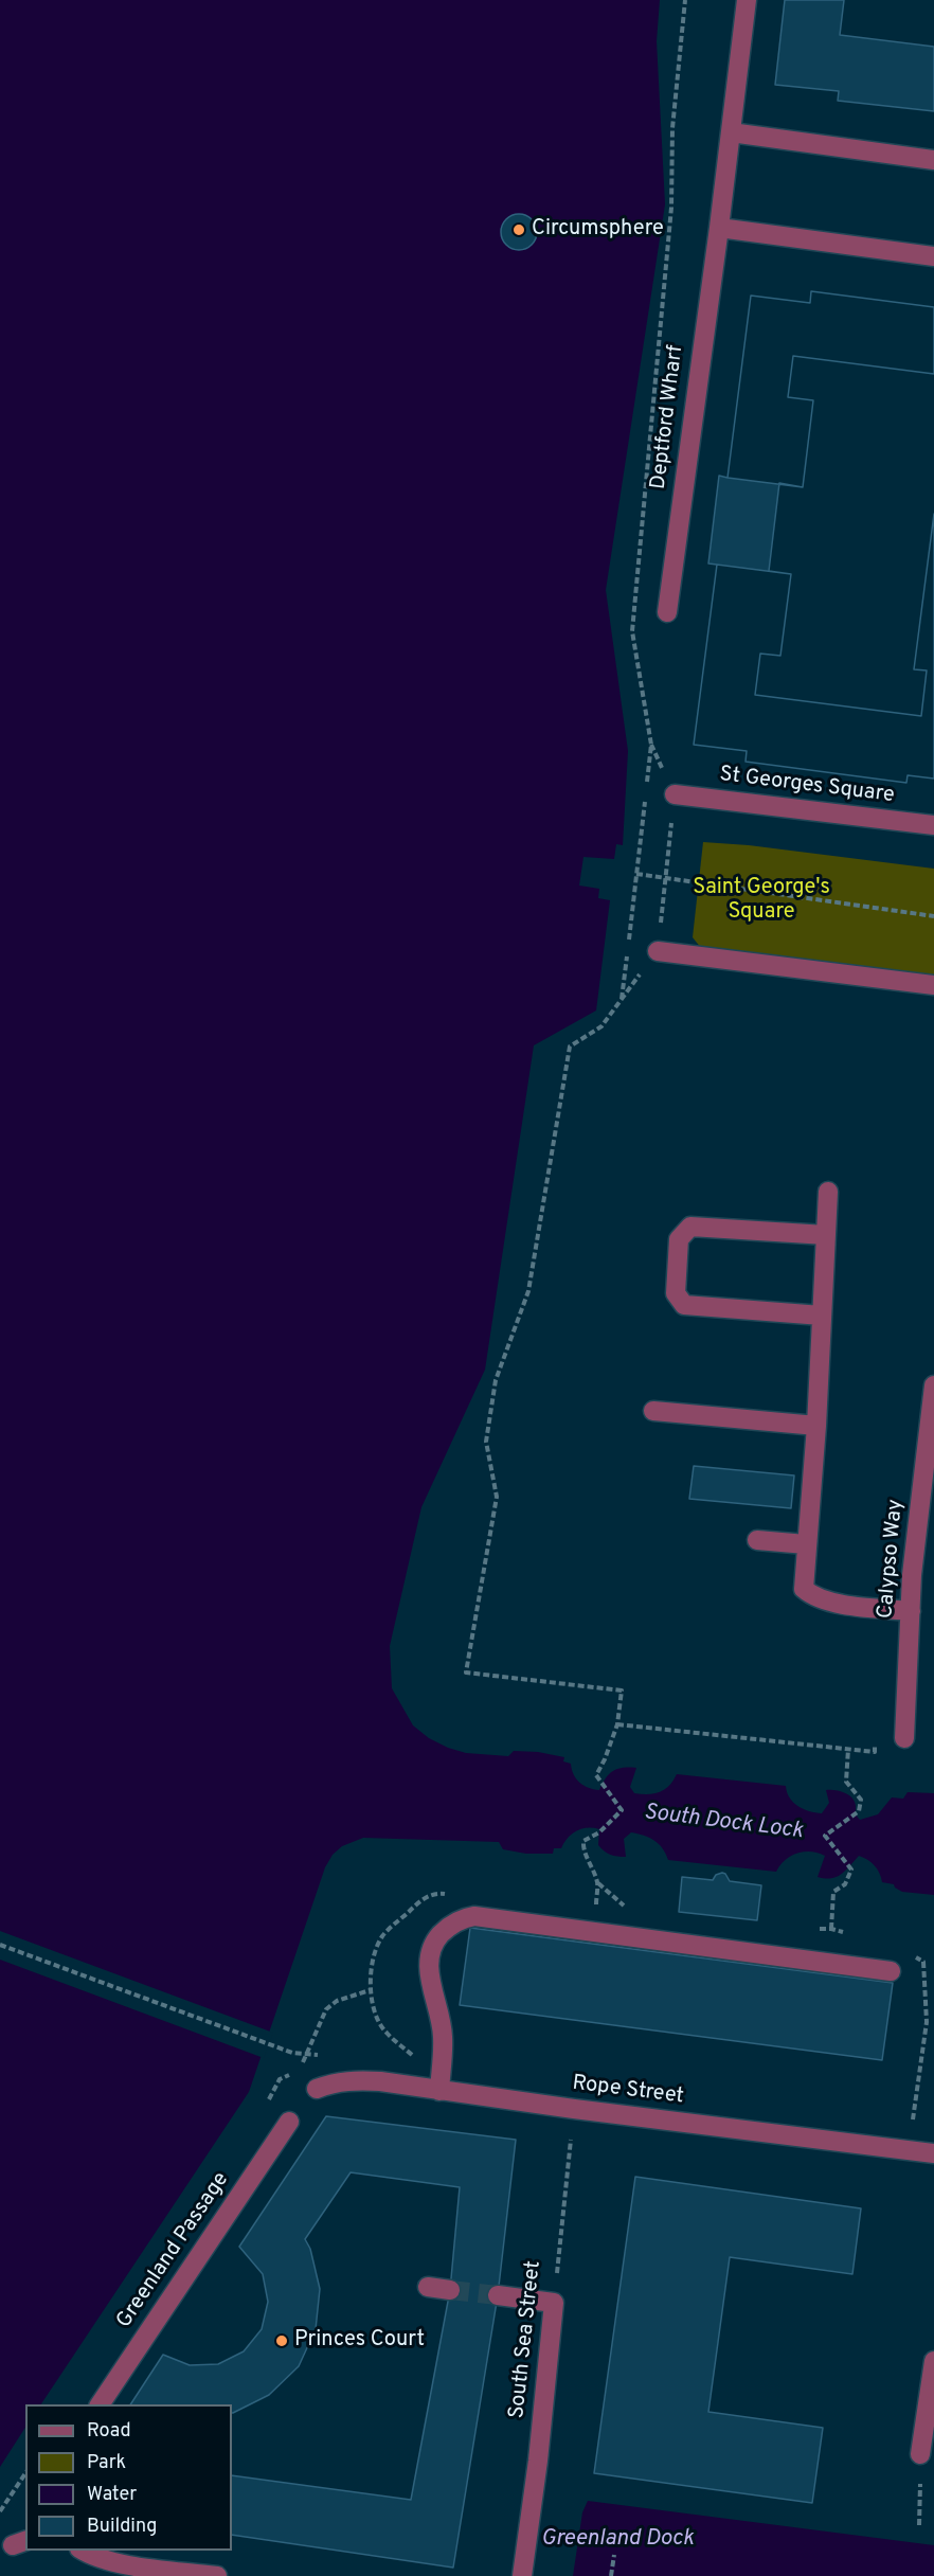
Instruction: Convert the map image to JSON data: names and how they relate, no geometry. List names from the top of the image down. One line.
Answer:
{"streets":{"street":["Deptford Wharf","St Georges Square","Calypso Way","Rope Street","Greenland Passage","South Sea Street"]},"crossings":[["Rope Street","South Sea Street"]],"water":["South Dock Lock","Greenland Dock"],"parks":["Saint George's Square"],"places":["Circumsphere","Princes Court"],"legend":["Road","Park","Water","Building"]}
